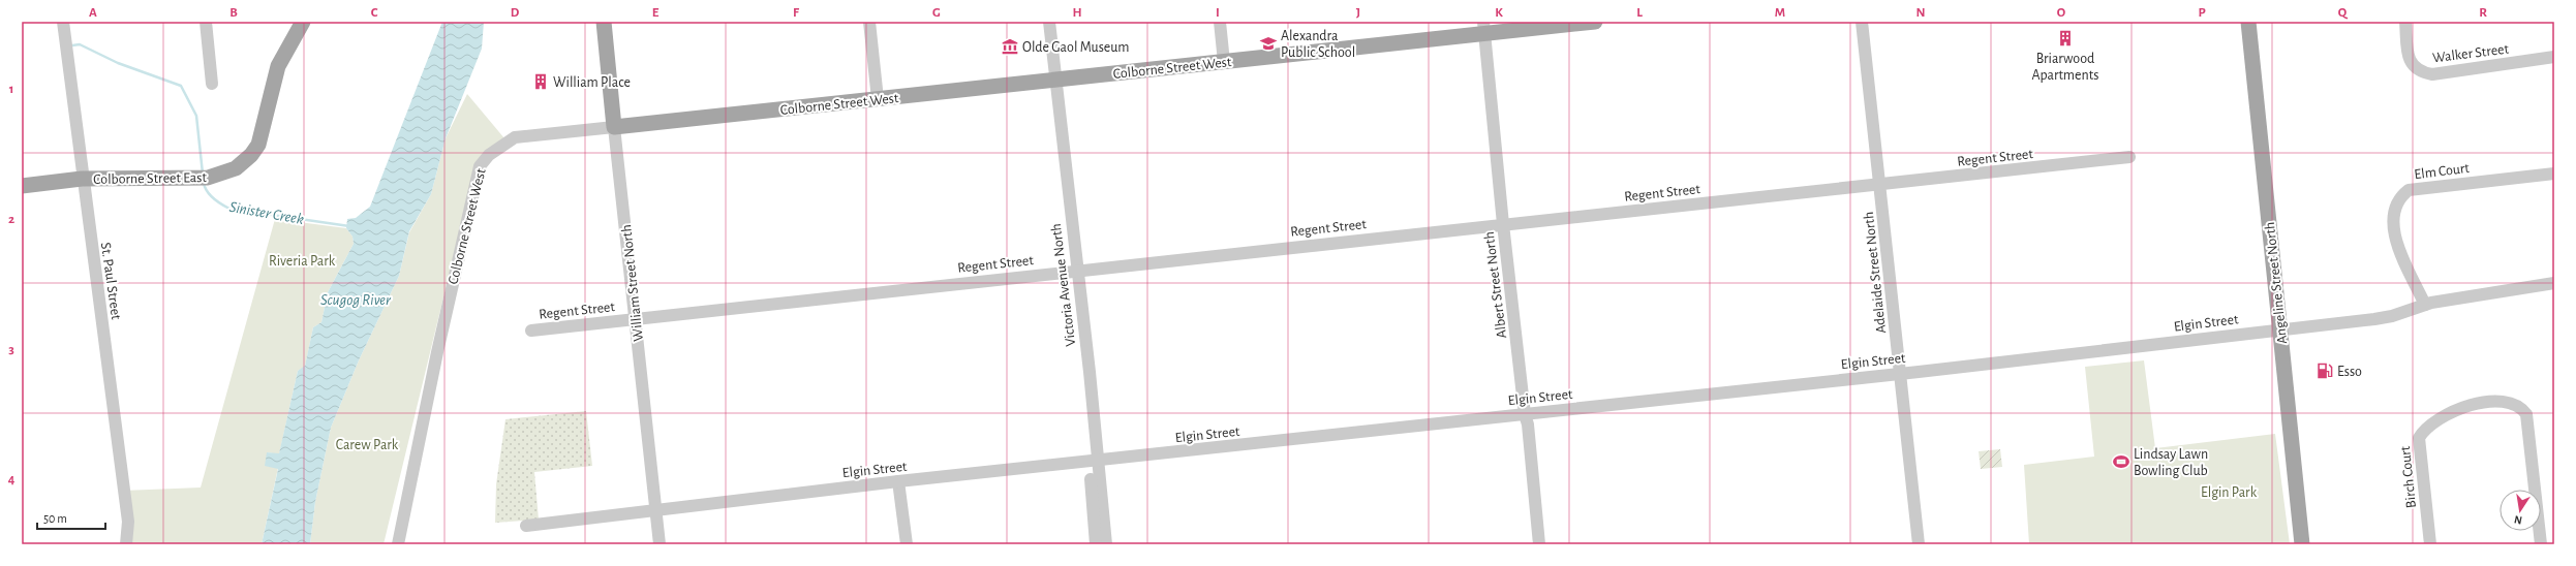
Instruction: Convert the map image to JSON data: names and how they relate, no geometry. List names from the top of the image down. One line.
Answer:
{"streets":{"main road":["Colborne Street West","Colborne Street East","William Street North","Angeline Street North"],"street":["Walker Street","Regent Street","Elm Court","Adelaide Street North","St. Paul Street","Victoria Avenue North","Albert Street North","Elgin Street","Birch Court"]},"crossings":[["Colborne Street West","William Street North"],["Colborne Street West","Victoria Avenue North"],["Colborne Street West","Albert Street North"],["Regent Street","Adelaide Street North"],["Regent Street","William Street North"],["Regent Street","Victoria Avenue North"],["Regent Street","Albert Street North"],["Elm Court","Elgin Street"],["Colborne Street East","St. Paul Street"],["Adelaide Street North","Elgin Street"],["William Street North","Elgin Street"],["Angeline Street North","Elgin Street"],["Victoria Avenue North","Elgin Street"],["Albert Street North","Elgin Street"]],"water":["Sinister Creek","Scugog River"],"parks":["Riveria Park","Carew Park","Elgin Park"],"places":{"building":["Briarwood Apartments","William Place"],"school or university":["Alexandra Public School"],"museum":["Olde Gaol Museum"],"fuel station":["Esso"],"sports":["Lindsay Lawn Bowling Club"]},"scale_bar":"50 m","north":"bottom","grid":{"columns":["A","B","C","D","E","F","G","H","I","J","K","L","M","N","O","P","Q","R"],"rows":["1","2","3","4"]}}
